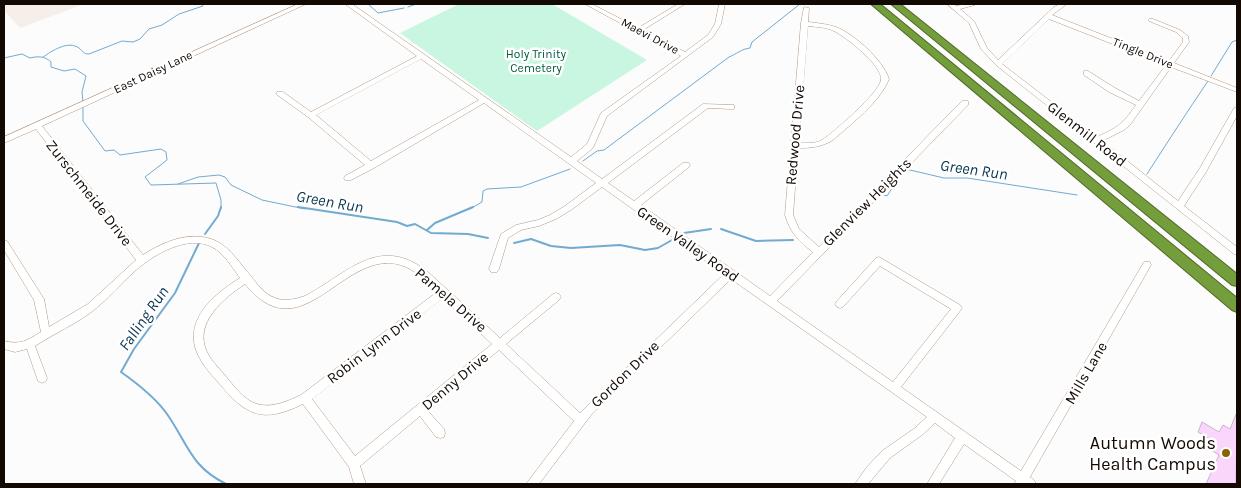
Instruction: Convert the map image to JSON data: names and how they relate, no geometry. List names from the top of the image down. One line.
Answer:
{"streets":{"street":["Maevi Drive","Tingle Drive","East Daisy Lane","Glenmill Road","Redwood Drive","Zurschmeide Drive","Glenview Heights","Green Valley Road","Pamela Drive","Robin Lynn Drive","Mills Lane","Gordon Drive","Denny Drive"]},"crossings":[["East Daisy Lane","Zurschmeide Drive"],["Redwood Drive","Glenview Heights"],["Zurschmeide Drive","Pamela Drive"],["Glenview Heights","Green Valley Road"],["Green Valley Road","Mills Lane"],["Green Valley Road","Gordon Drive"],["Pamela Drive","Robin Lynn Drive"],["Pamela Drive","Gordon Drive"],["Pamela Drive","Denny Drive"]],"water":["Green Run","Falling Run"],"parks":["Holy Trinity Cemetery"],"places":["Autumn Woods Health Campus"]}
